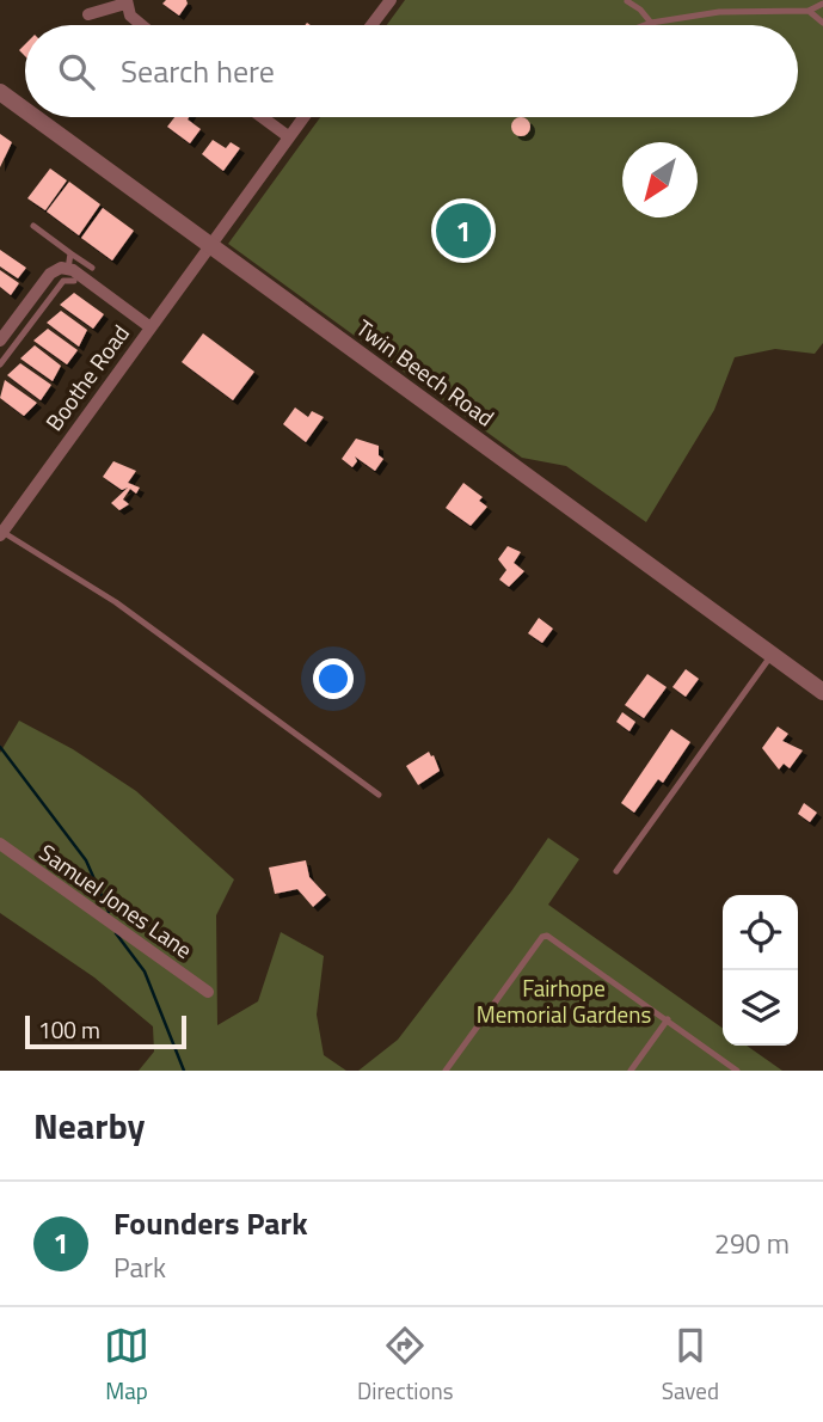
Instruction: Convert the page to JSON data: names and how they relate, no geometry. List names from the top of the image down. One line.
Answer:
{"streets":{"street":["Twin Beech Road","Boothe Road","Samuel Jones Lane"]},"crossings":[["Twin Beech Road","Boothe Road"]],"parks":["Fairhope Memorial Gardens"],"scale_bar":"100 m","north":"bottom left","page":{"search":"Search here","pins":"1","scale":"100 m","heading":"Nearby","list":[{"mark":"1","name":"Founders Park","note":"Park","value":"290 m"}],"nav":["Map","Directions","Saved"]}}
